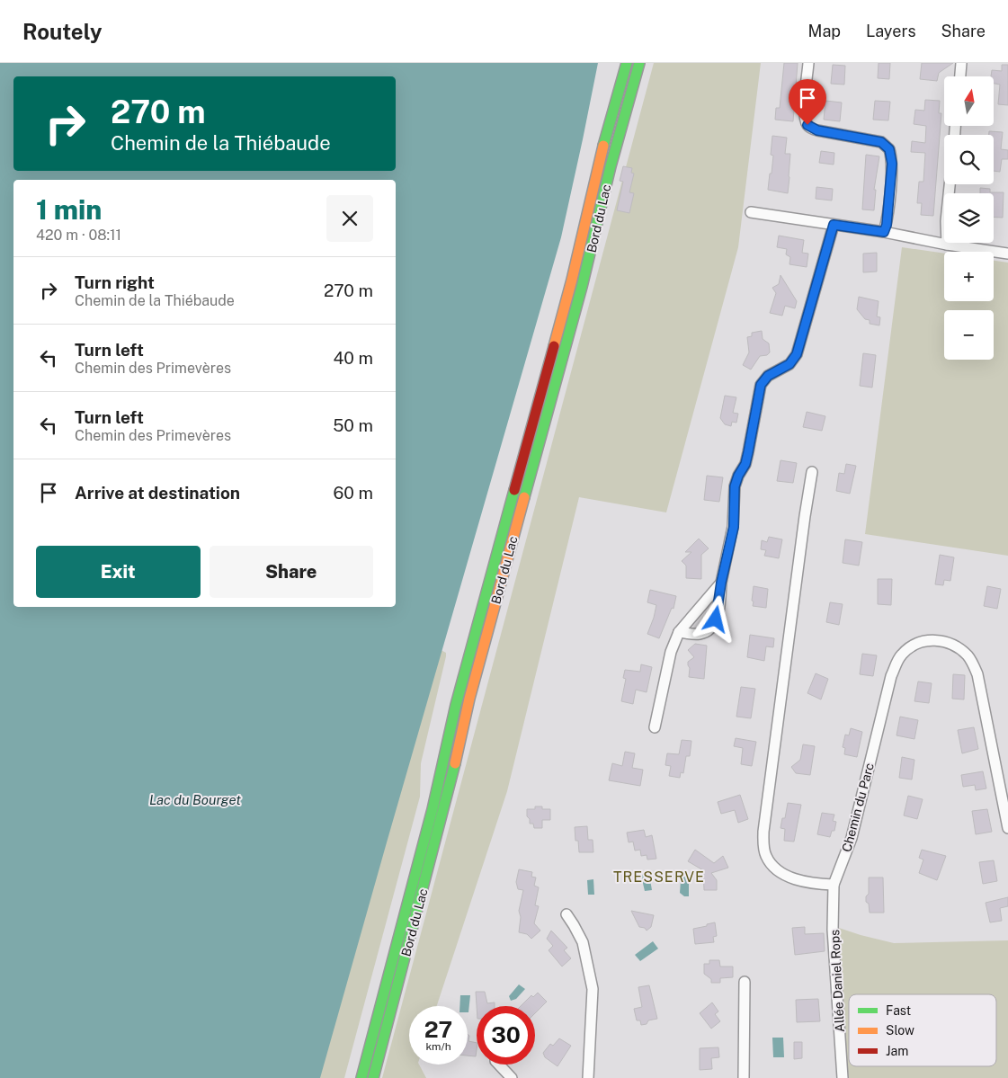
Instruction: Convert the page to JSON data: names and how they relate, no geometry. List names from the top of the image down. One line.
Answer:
{"streets":{"main road":["Bord du Lac"],"street":["Chemin du Parc","Allée Daniel Rops"]},"crossings":[["Chemin du Parc","Allée Daniel Rops"]],"districts":["TRESSERVE"],"water":["Lac du Bourget"],"legend":["Fast","Slow","Jam"],"north":"top","page":{"header":"Routely","nav":["Map","Layers","Share"],"map_buttons":["+","−"],"turn":["270 m","Chemin de la Thiébaude"],"heading":["1 min","420 m · 08:11"],"list":[{"name":"Turn right","note":"Chemin de la Thiébaude","value":"270 m"},{"name":"Turn left","note":"Chemin des Primevères","value":"40 m"},{"name":"Turn left","note":"Chemin des Primevères","value":"50 m"},{"name":"Arrive at destination","value":"60 m"}],"buttons":["Exit","Share"],"speed":"27 km/h","limit":"30"}}
